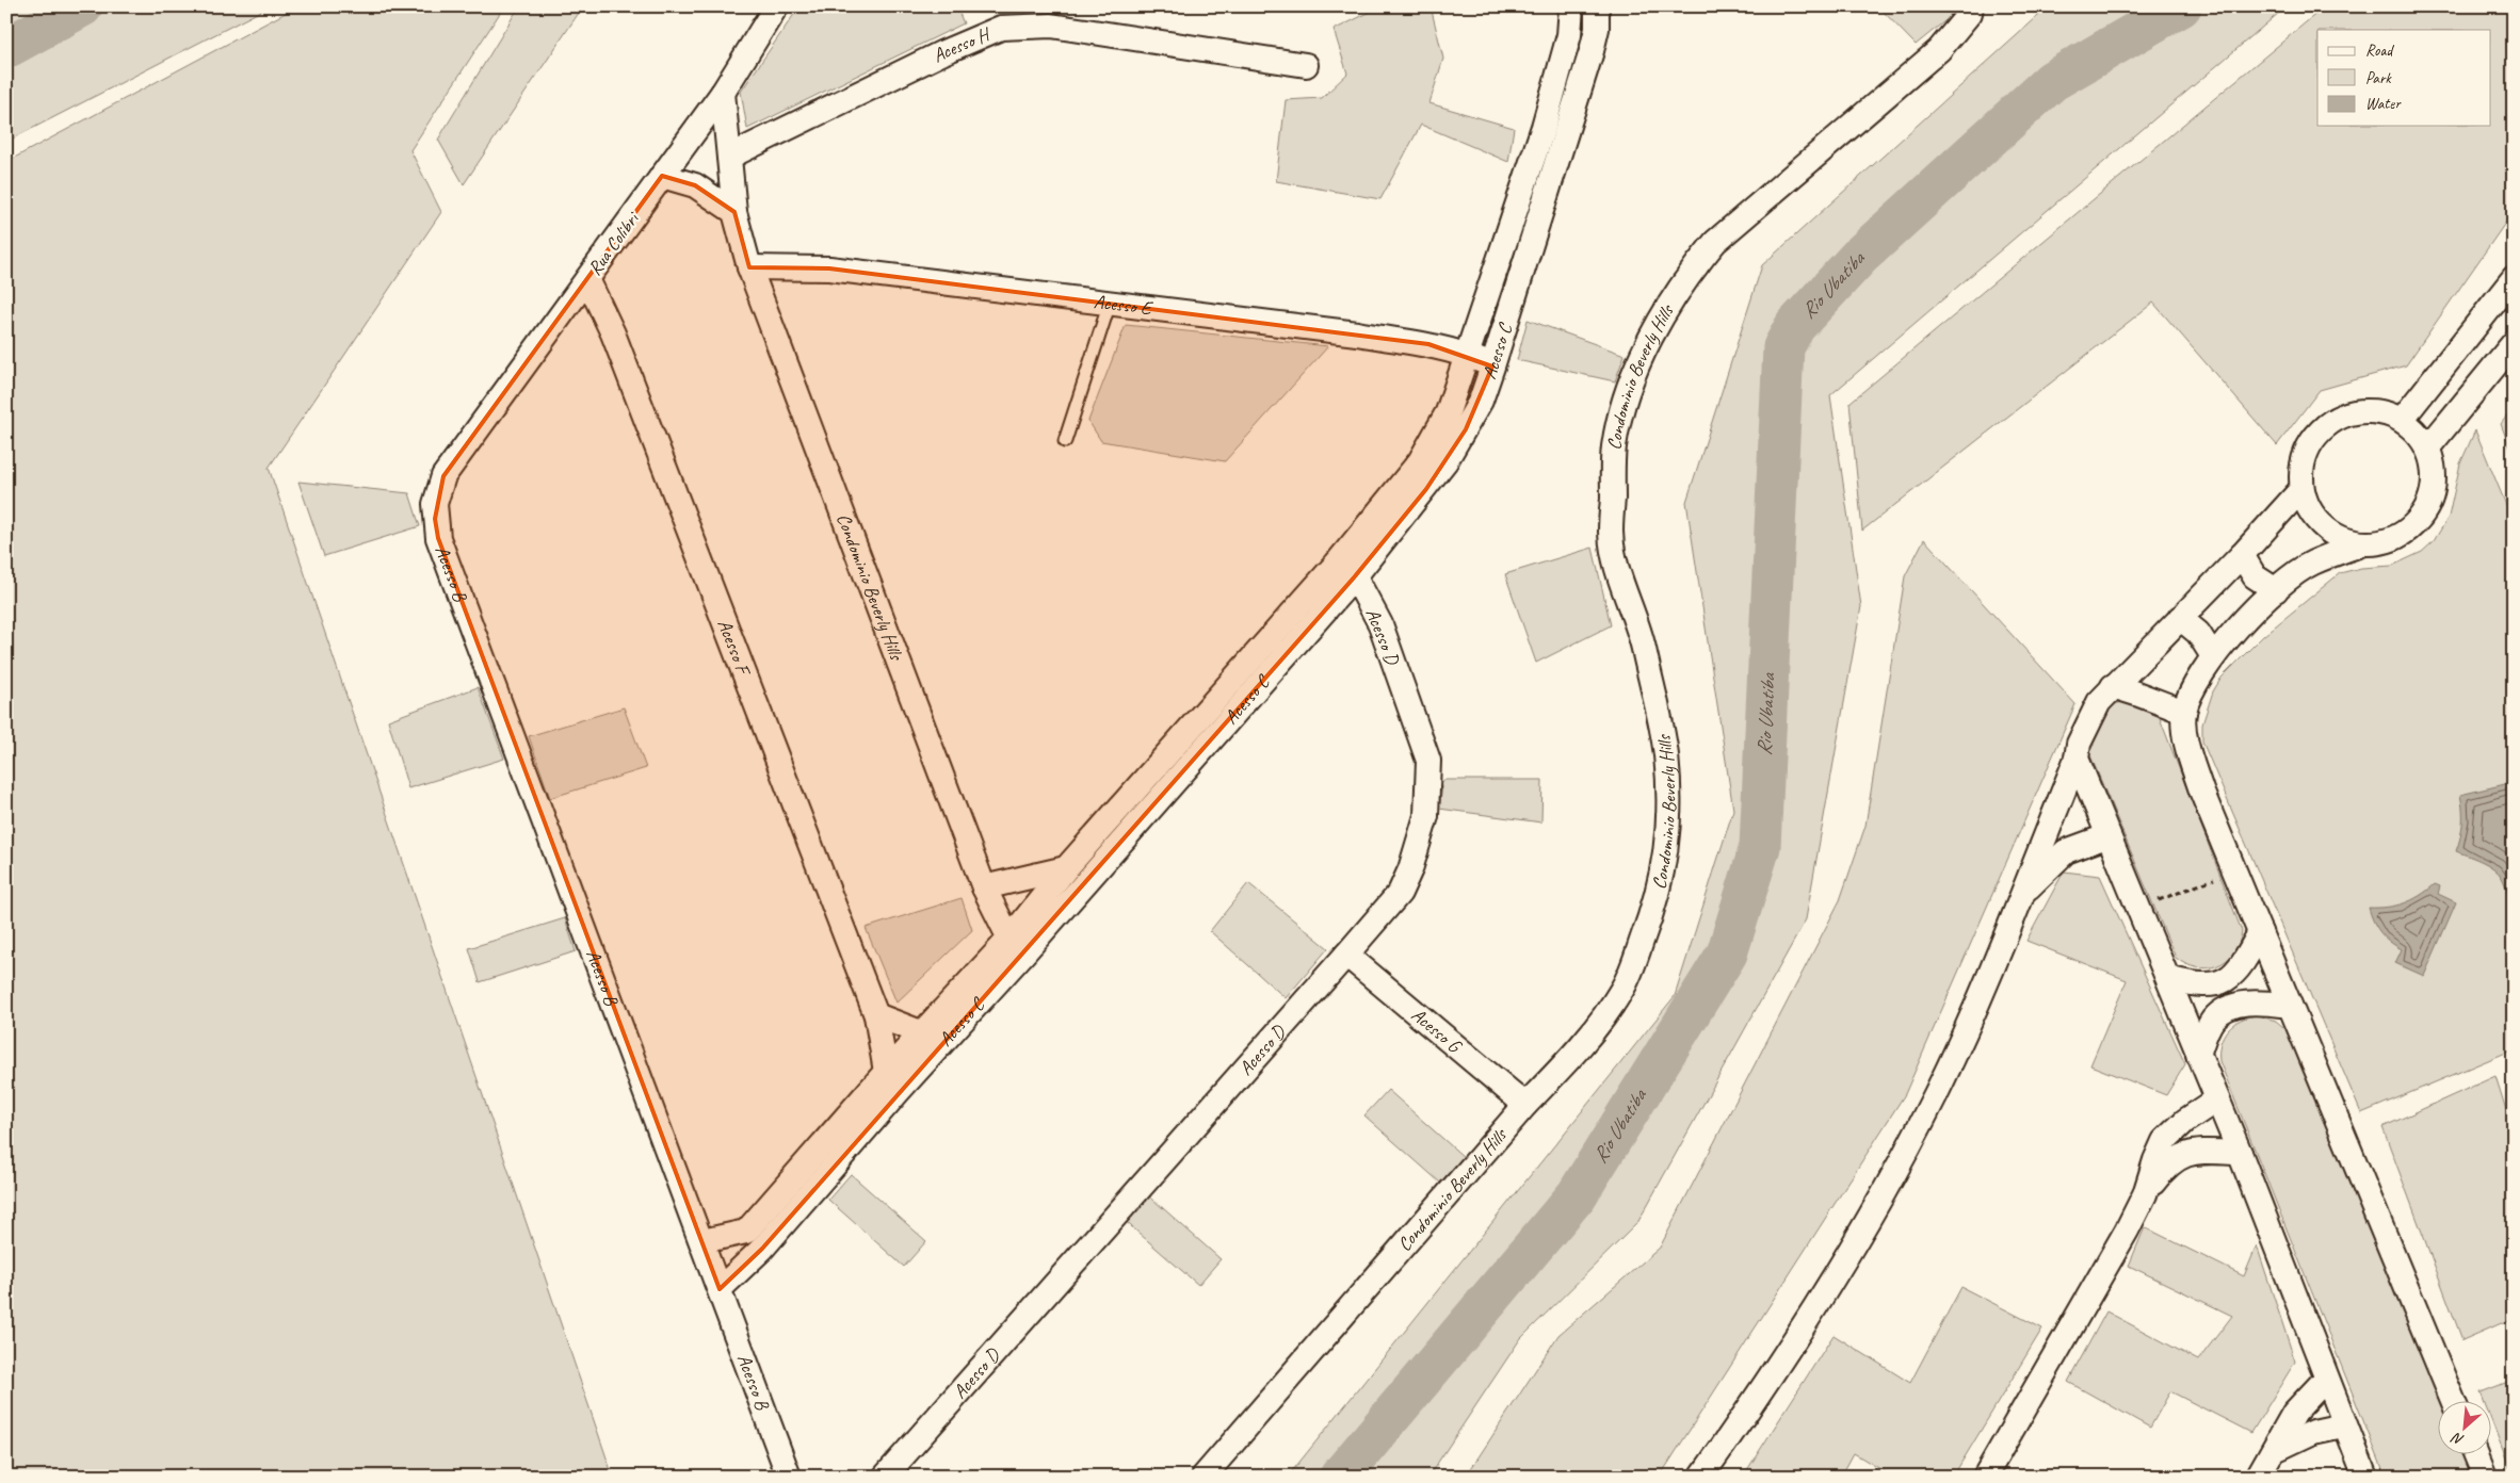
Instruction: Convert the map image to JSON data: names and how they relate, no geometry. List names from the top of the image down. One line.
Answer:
{"streets":{"street":["Acesso H","Rua Colibri","Acesso E","Acesso C","Condominio Beverly Hills","Acesso B","Acesso D","Acesso F","Acesso G"]},"crossings":[["Acesso H","Condominio Beverly Hills"],["Rua Colibri","Condominio Beverly Hills"],["Rua Colibri","Acesso B"],["Rua Colibri","Acesso F"],["Acesso E","Acesso C"],["Acesso E","Condominio Beverly Hills"],["Acesso C","Condominio Beverly Hills"],["Acesso C","Acesso B"],["Acesso C","Acesso D"],["Acesso C","Acesso F"],["Condominio Beverly Hills","Acesso G"],["Acesso D","Acesso G"]],"water":["Rio Ubatiba"],"legend":["Road","Park","Water"],"north":"bottom left"}
